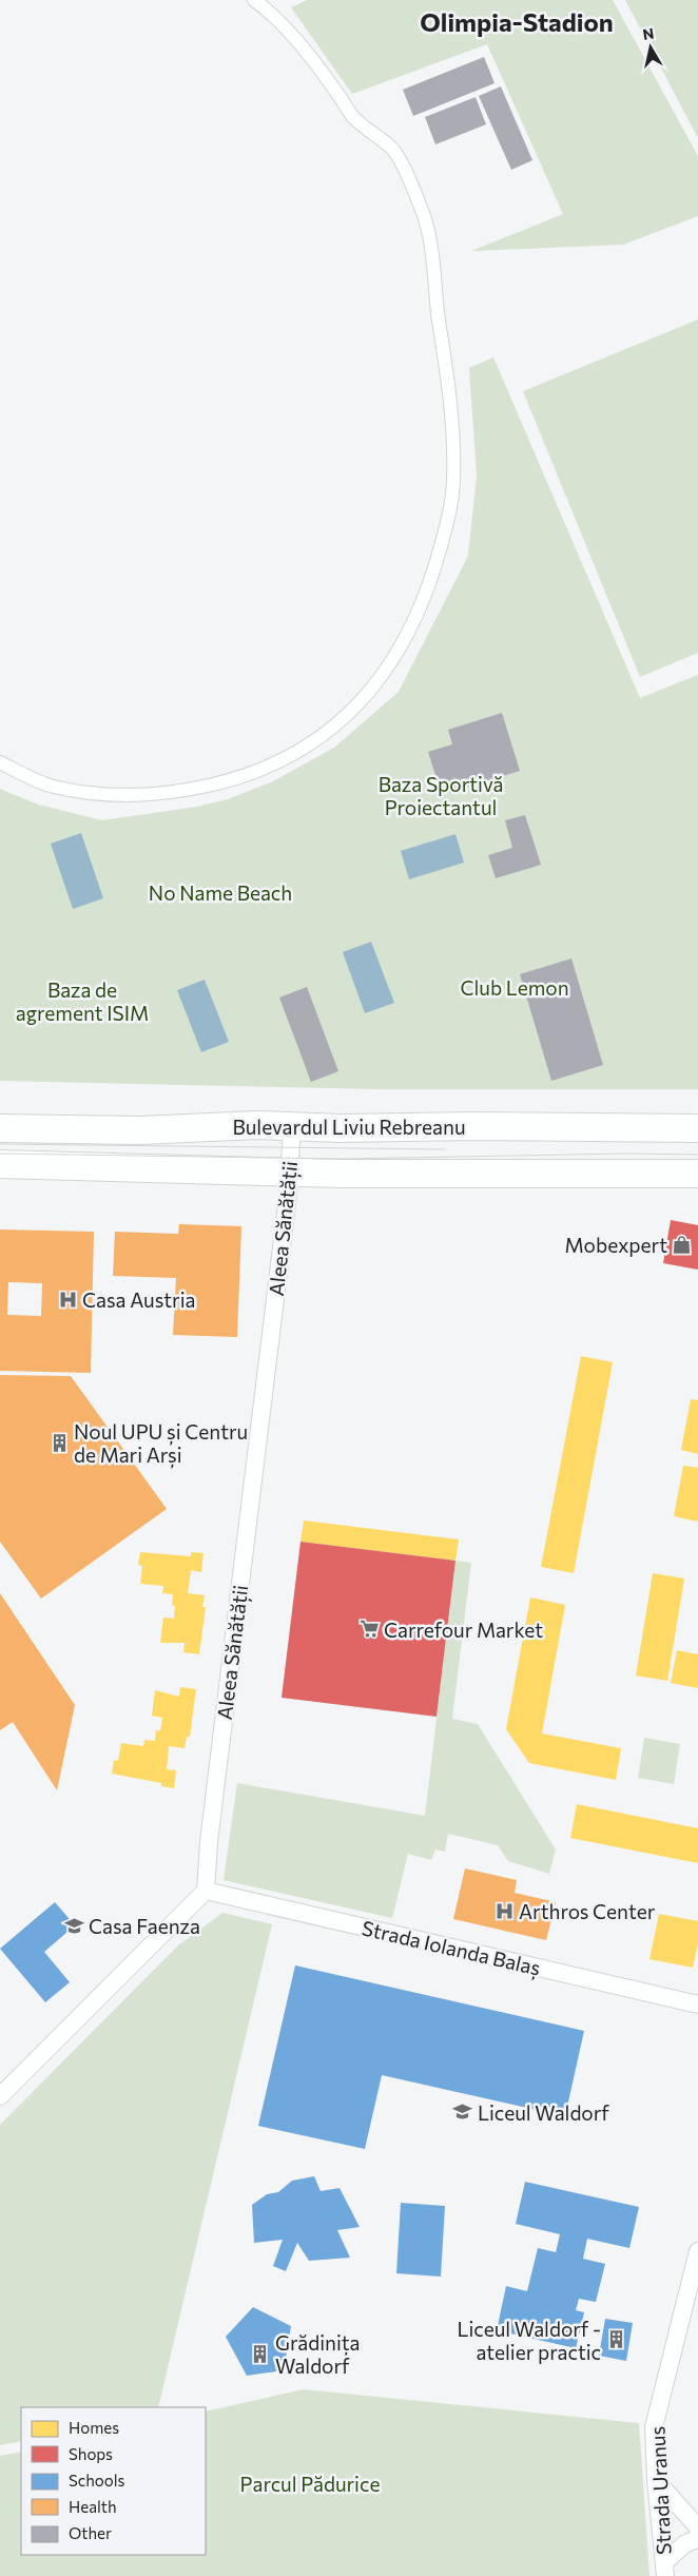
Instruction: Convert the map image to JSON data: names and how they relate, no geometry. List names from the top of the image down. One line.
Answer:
{"streets":{"main road":["Bulevardul Liviu Rebreanu"],"street":["Aleea Sănătății","Strada Iolanda Balaș","Strada Uranus"]},"crossings":[["Bulevardul Liviu Rebreanu","Aleea Sănătății"],["Aleea Sănătății","Strada Iolanda Balaș"]],"districts":["Olimpia-Stadion"],"parks":["Baza Sportivă Proiectantul","No Name Beach","Club Lemon","Baza de agrement ISIM","Parcul Pădurice"],"places":{"shop":["Mobexpert"],"hospital":["Casa Austria","Arthros Center"],"building":["Noul UPU și Centru de Mari Arși","Liceul Waldorf - atelier practic","Grădinița Waldorf"],"supermarket":["Carrefour Market"],"school or university":["Casa Faenza","Liceul Waldorf"]},"legend":["Homes","Shops","Schools","Health","Other"],"north":"top"}
